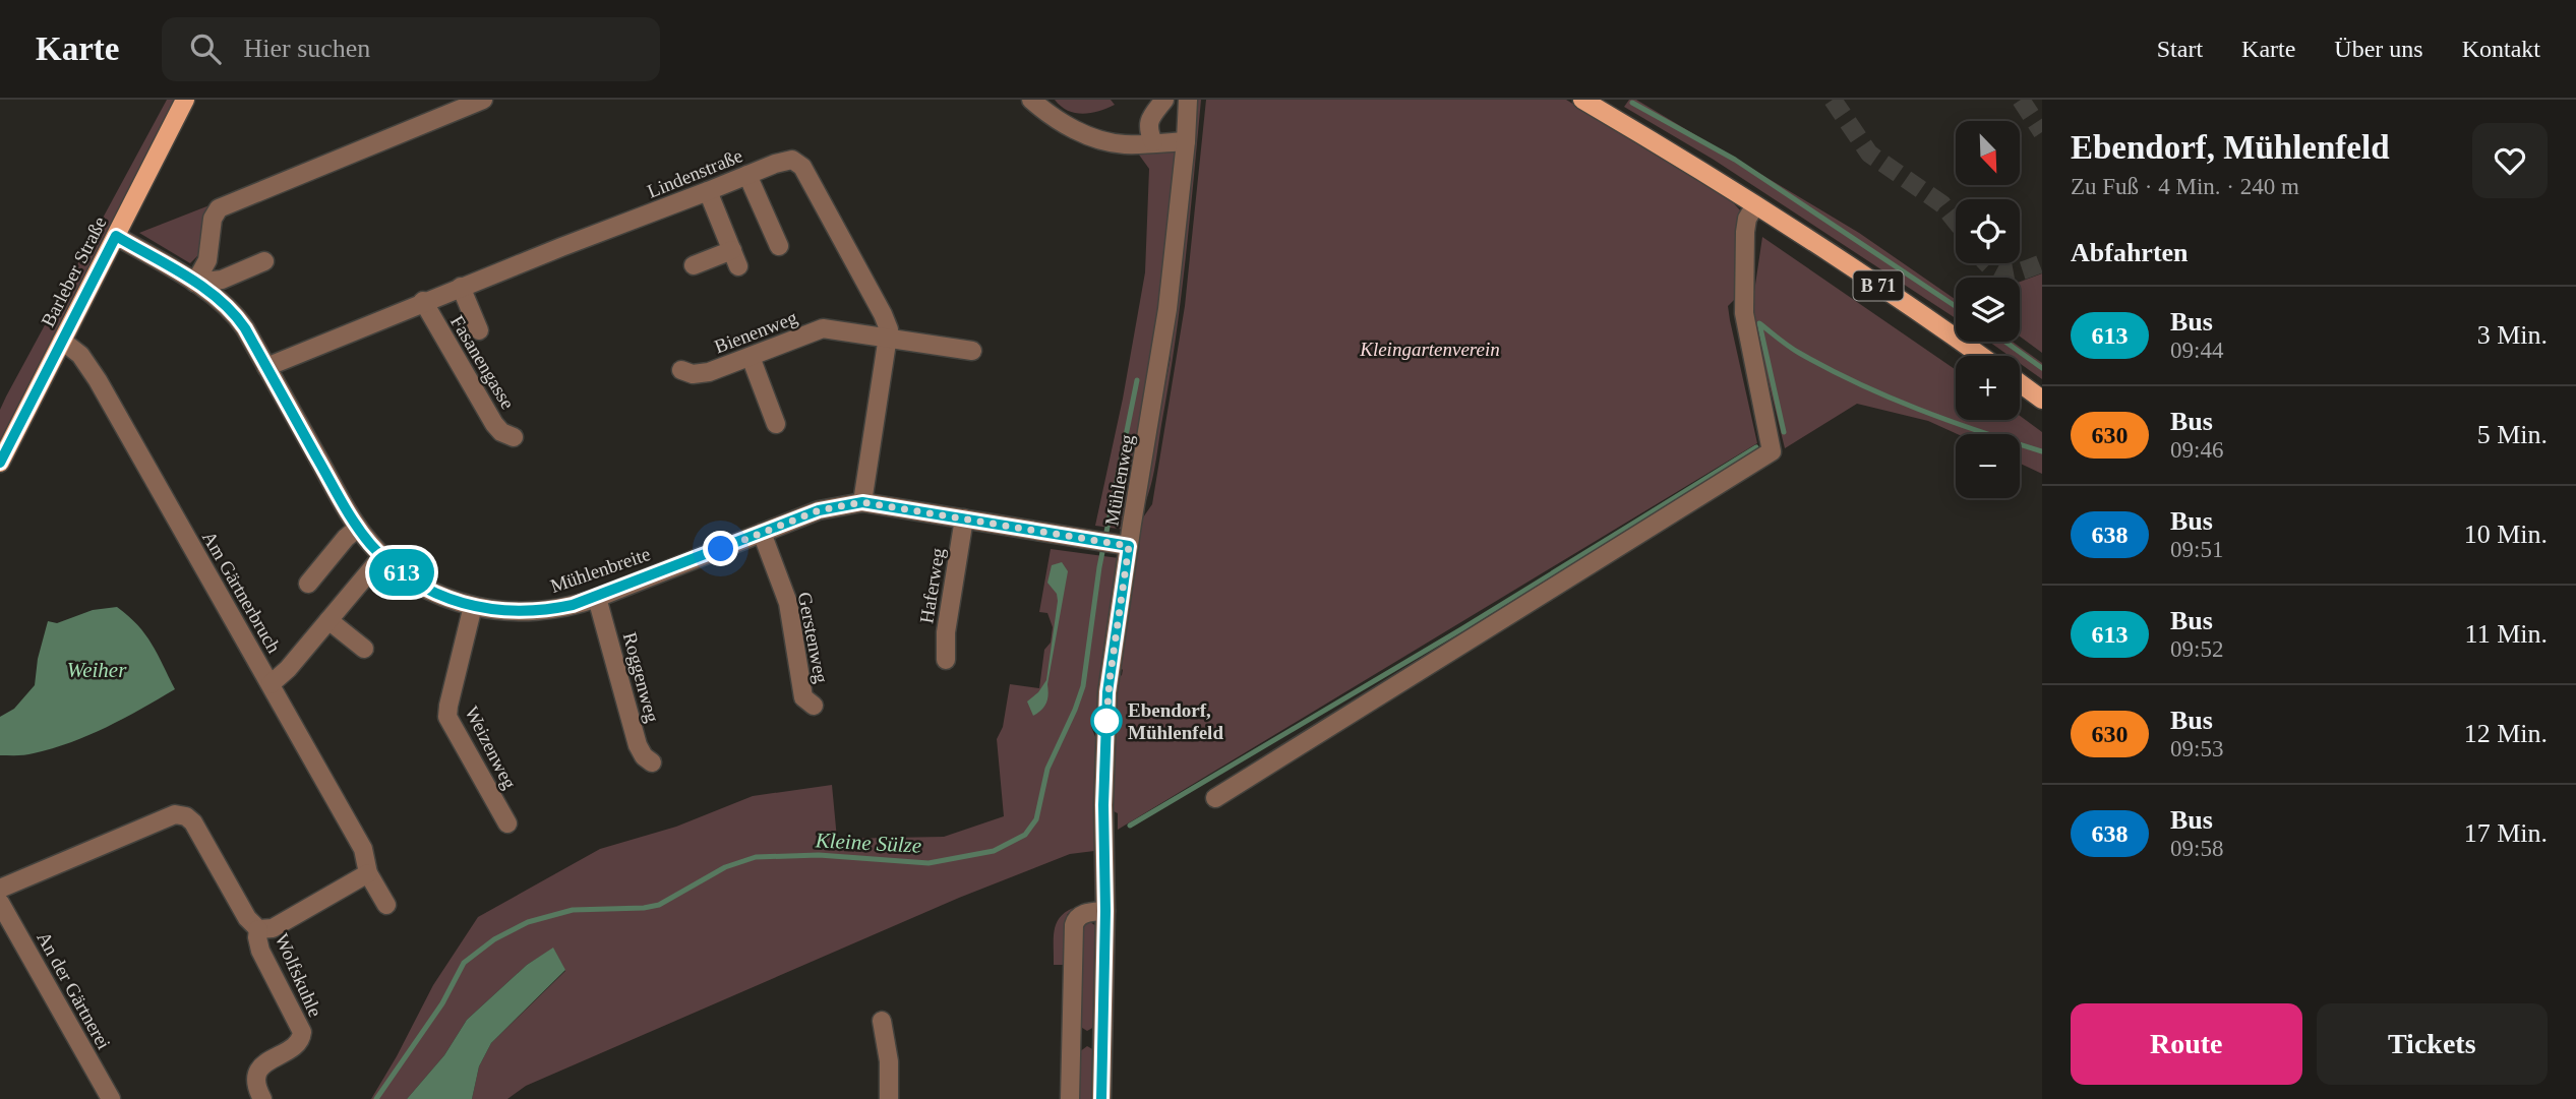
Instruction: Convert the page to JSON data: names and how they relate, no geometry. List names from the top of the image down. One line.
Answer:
{"streets":{"main road":["Barleber Straße","B 71"],"street":["Lindenstraße","Bienenweg","Fasanengasse","Mühlenweg","Mühlenbreite","Haferweg","Am Gärtnerbruch","Gerstenweg","Roggenweg","Weizenweg","Wolfskuhle","An der Gärtnerei"]},"crossings":[["Lindenstraße","Bienenweg"],["Lindenstraße","Fasanengasse"],["Lindenstraße","Mühlenbreite"],["Barleber Straße","Mühlenbreite"],["Barleber Straße","Am Gärtnerbruch"],["Mühlenweg","Mühlenbreite"],["Mühlenbreite","Haferweg"],["Mühlenbreite","Gerstenweg"],["Mühlenbreite","Roggenweg"],["Mühlenbreite","Weizenweg"]],"water":["Weiher","Kleine Sülze"],"parks":["Kleingartenverein"],"places":["Ebendorf, Mühlenfeld"],"lines":["bus line 613"],"north":"bottom right","page":{"header":"Karte","search":"Hier suchen","nav":["Start","Karte","Über uns","Kontakt"],"on_map":"613","heading":[["Ebendorf, Mühlenfeld","Zu Fuß · 4 Min. · 240 m"],"Abfahrten"],"map_buttons":["+","−"],"list":[{"mark":"613","name":"Bus","note":"09:44","value":"3 Min."},{"mark":"630","name":"Bus","note":"09:46","value":"5 Min."},{"mark":"638","name":"Bus","note":"09:51","value":"10 Min."},{"mark":"613","name":"Bus","note":"09:52","value":"11 Min."},{"mark":"630","name":"Bus","note":"09:53","value":"12 Min."},{"mark":"638","name":"Bus","note":"09:58","value":"17 Min."}],"buttons":["Route","Tickets"]}}
